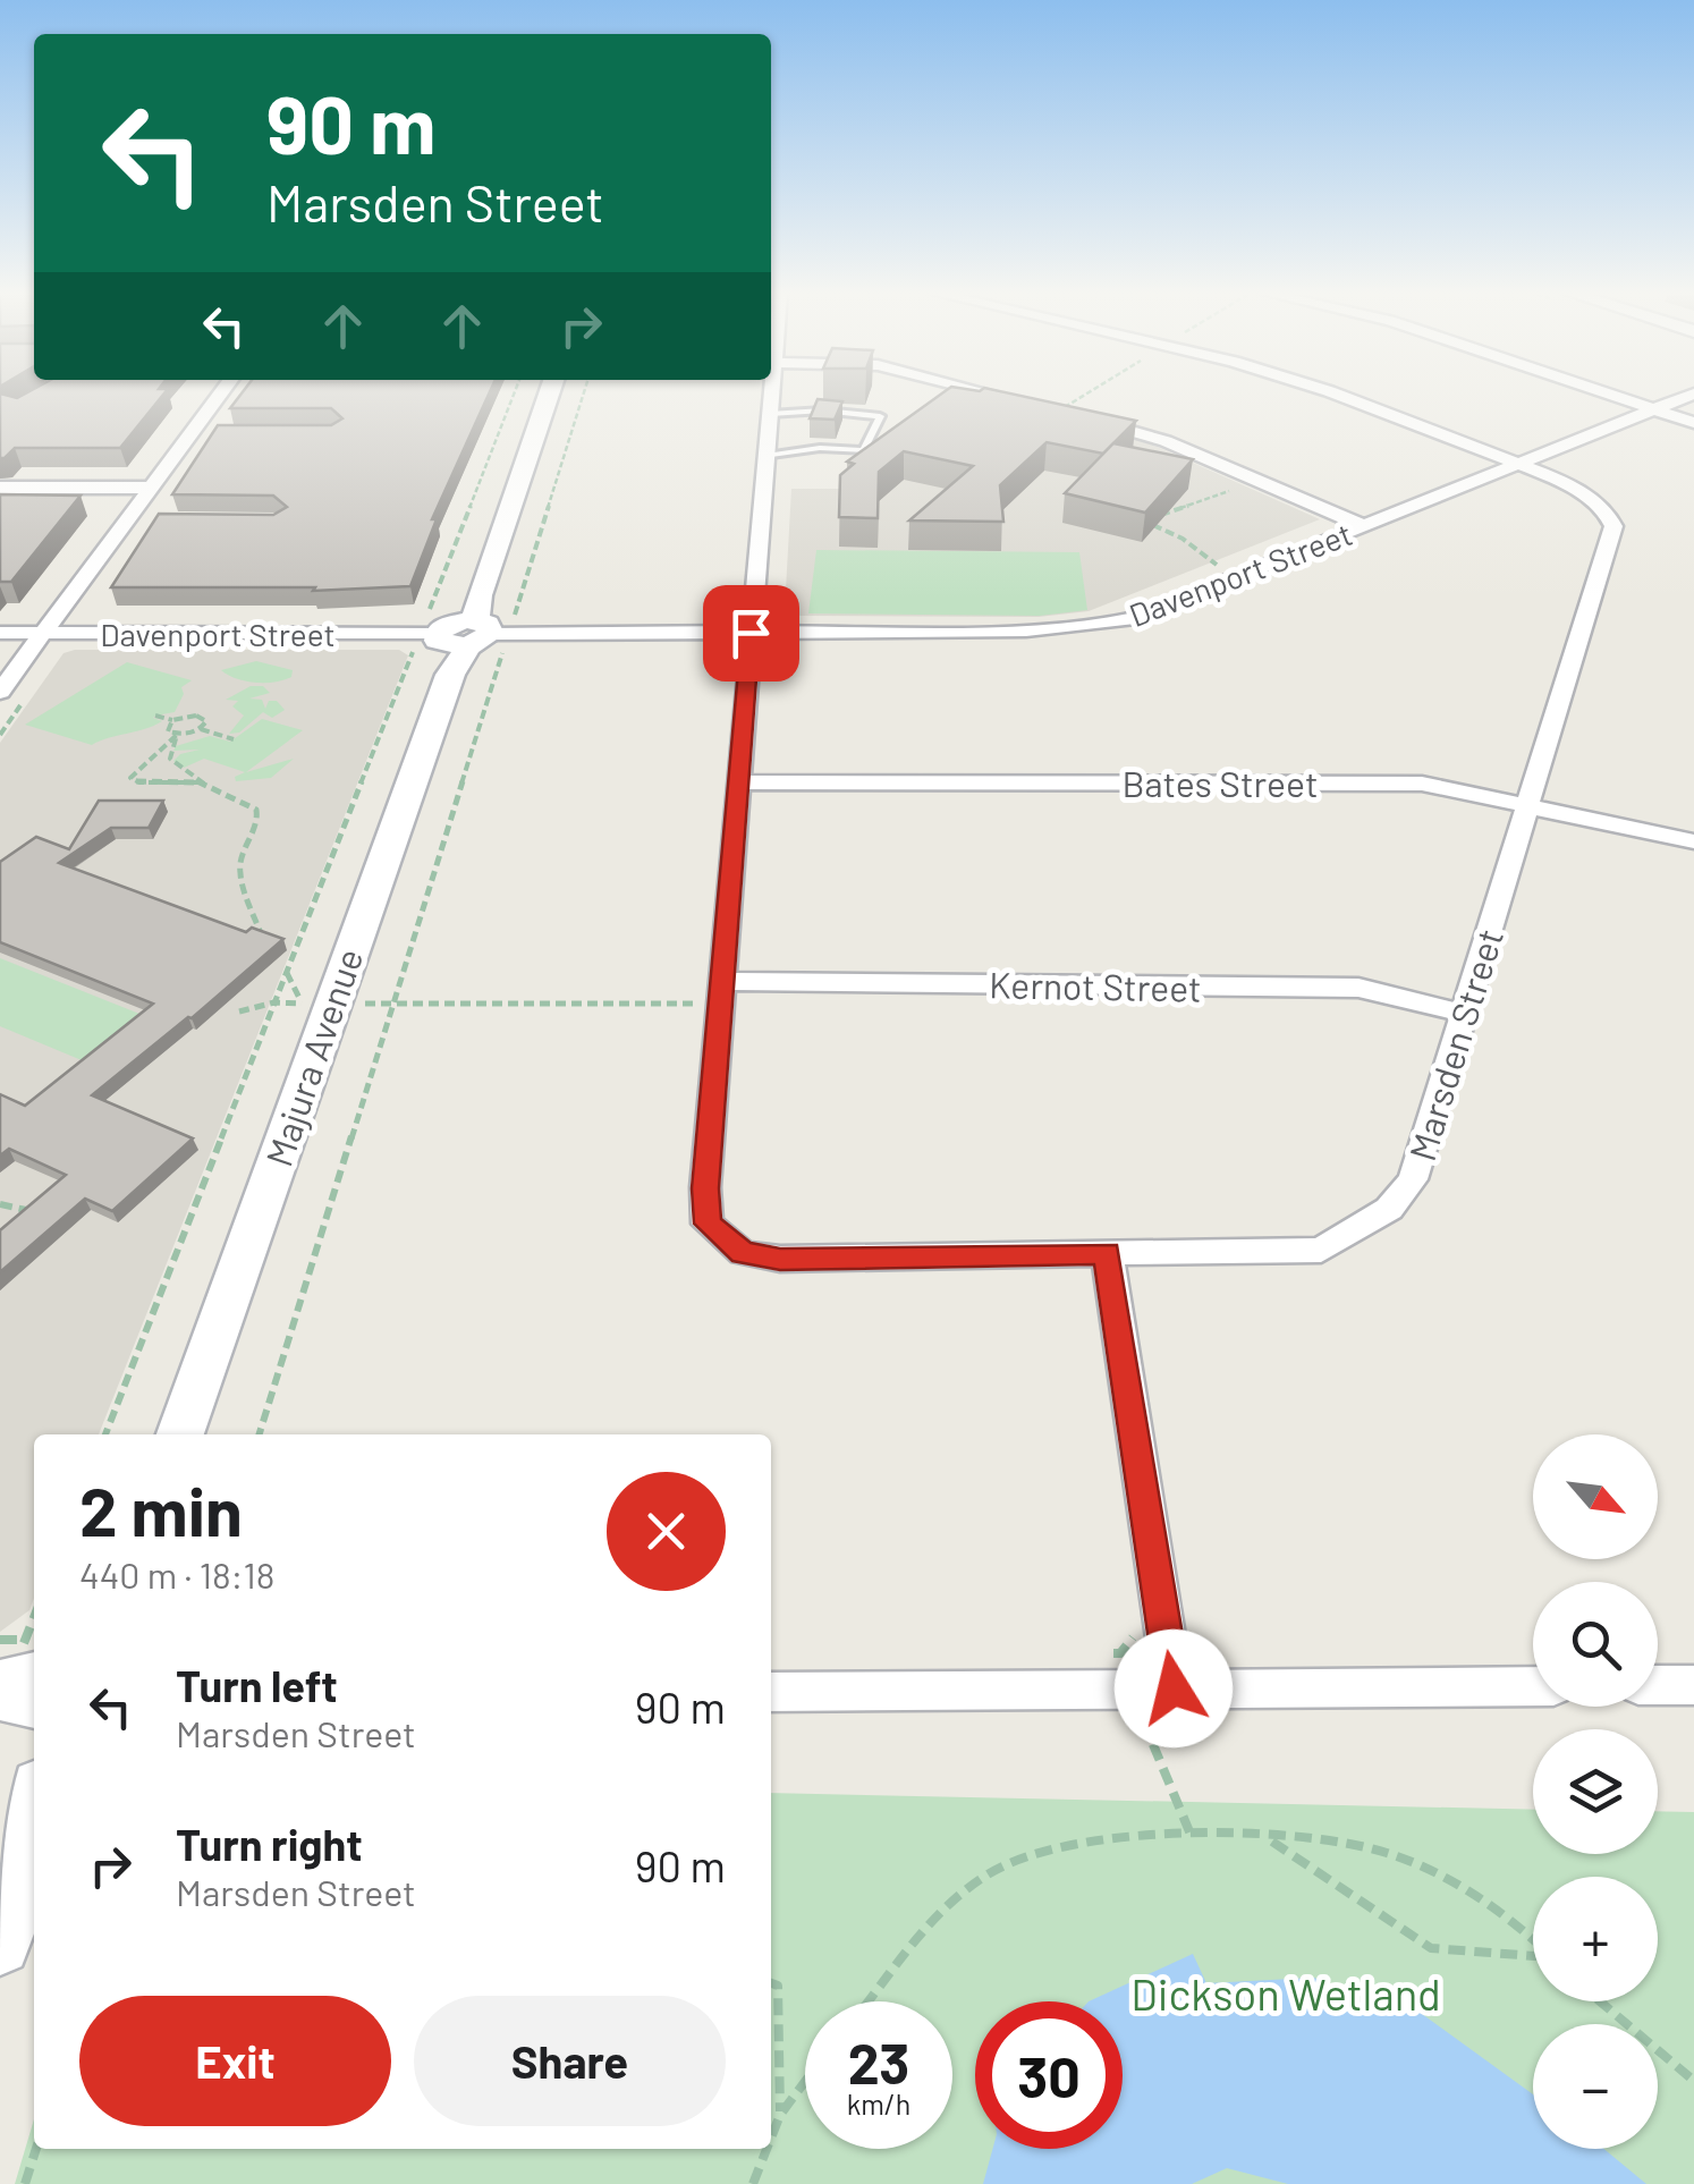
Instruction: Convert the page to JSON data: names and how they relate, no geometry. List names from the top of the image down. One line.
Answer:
{"streets":{"main road":["Majura Avenue"],"street":["Davenport Street","Bates Street","Kernot Street","Marsden Street"]},"crossings":[["Davenport Street","Marsden Street"],["Davenport Street","Majura Avenue"],["Bates Street","Marsden Street"],["Kernot Street","Marsden Street"]],"parks":["Dickson Wetland"],"north":"bottom right","page":{"turn":["90 m","Marsden Street"],"map_buttons":["+","−"],"heading":["2 min","440 m · 18:18"],"list":[{"name":"Turn left","note":"Marsden Street","value":"90 m"},{"name":"Turn right","note":"Marsden Street","value":"90 m"}],"buttons":["Exit","Share"],"speed":"23 km/h","limit":"30"}}
